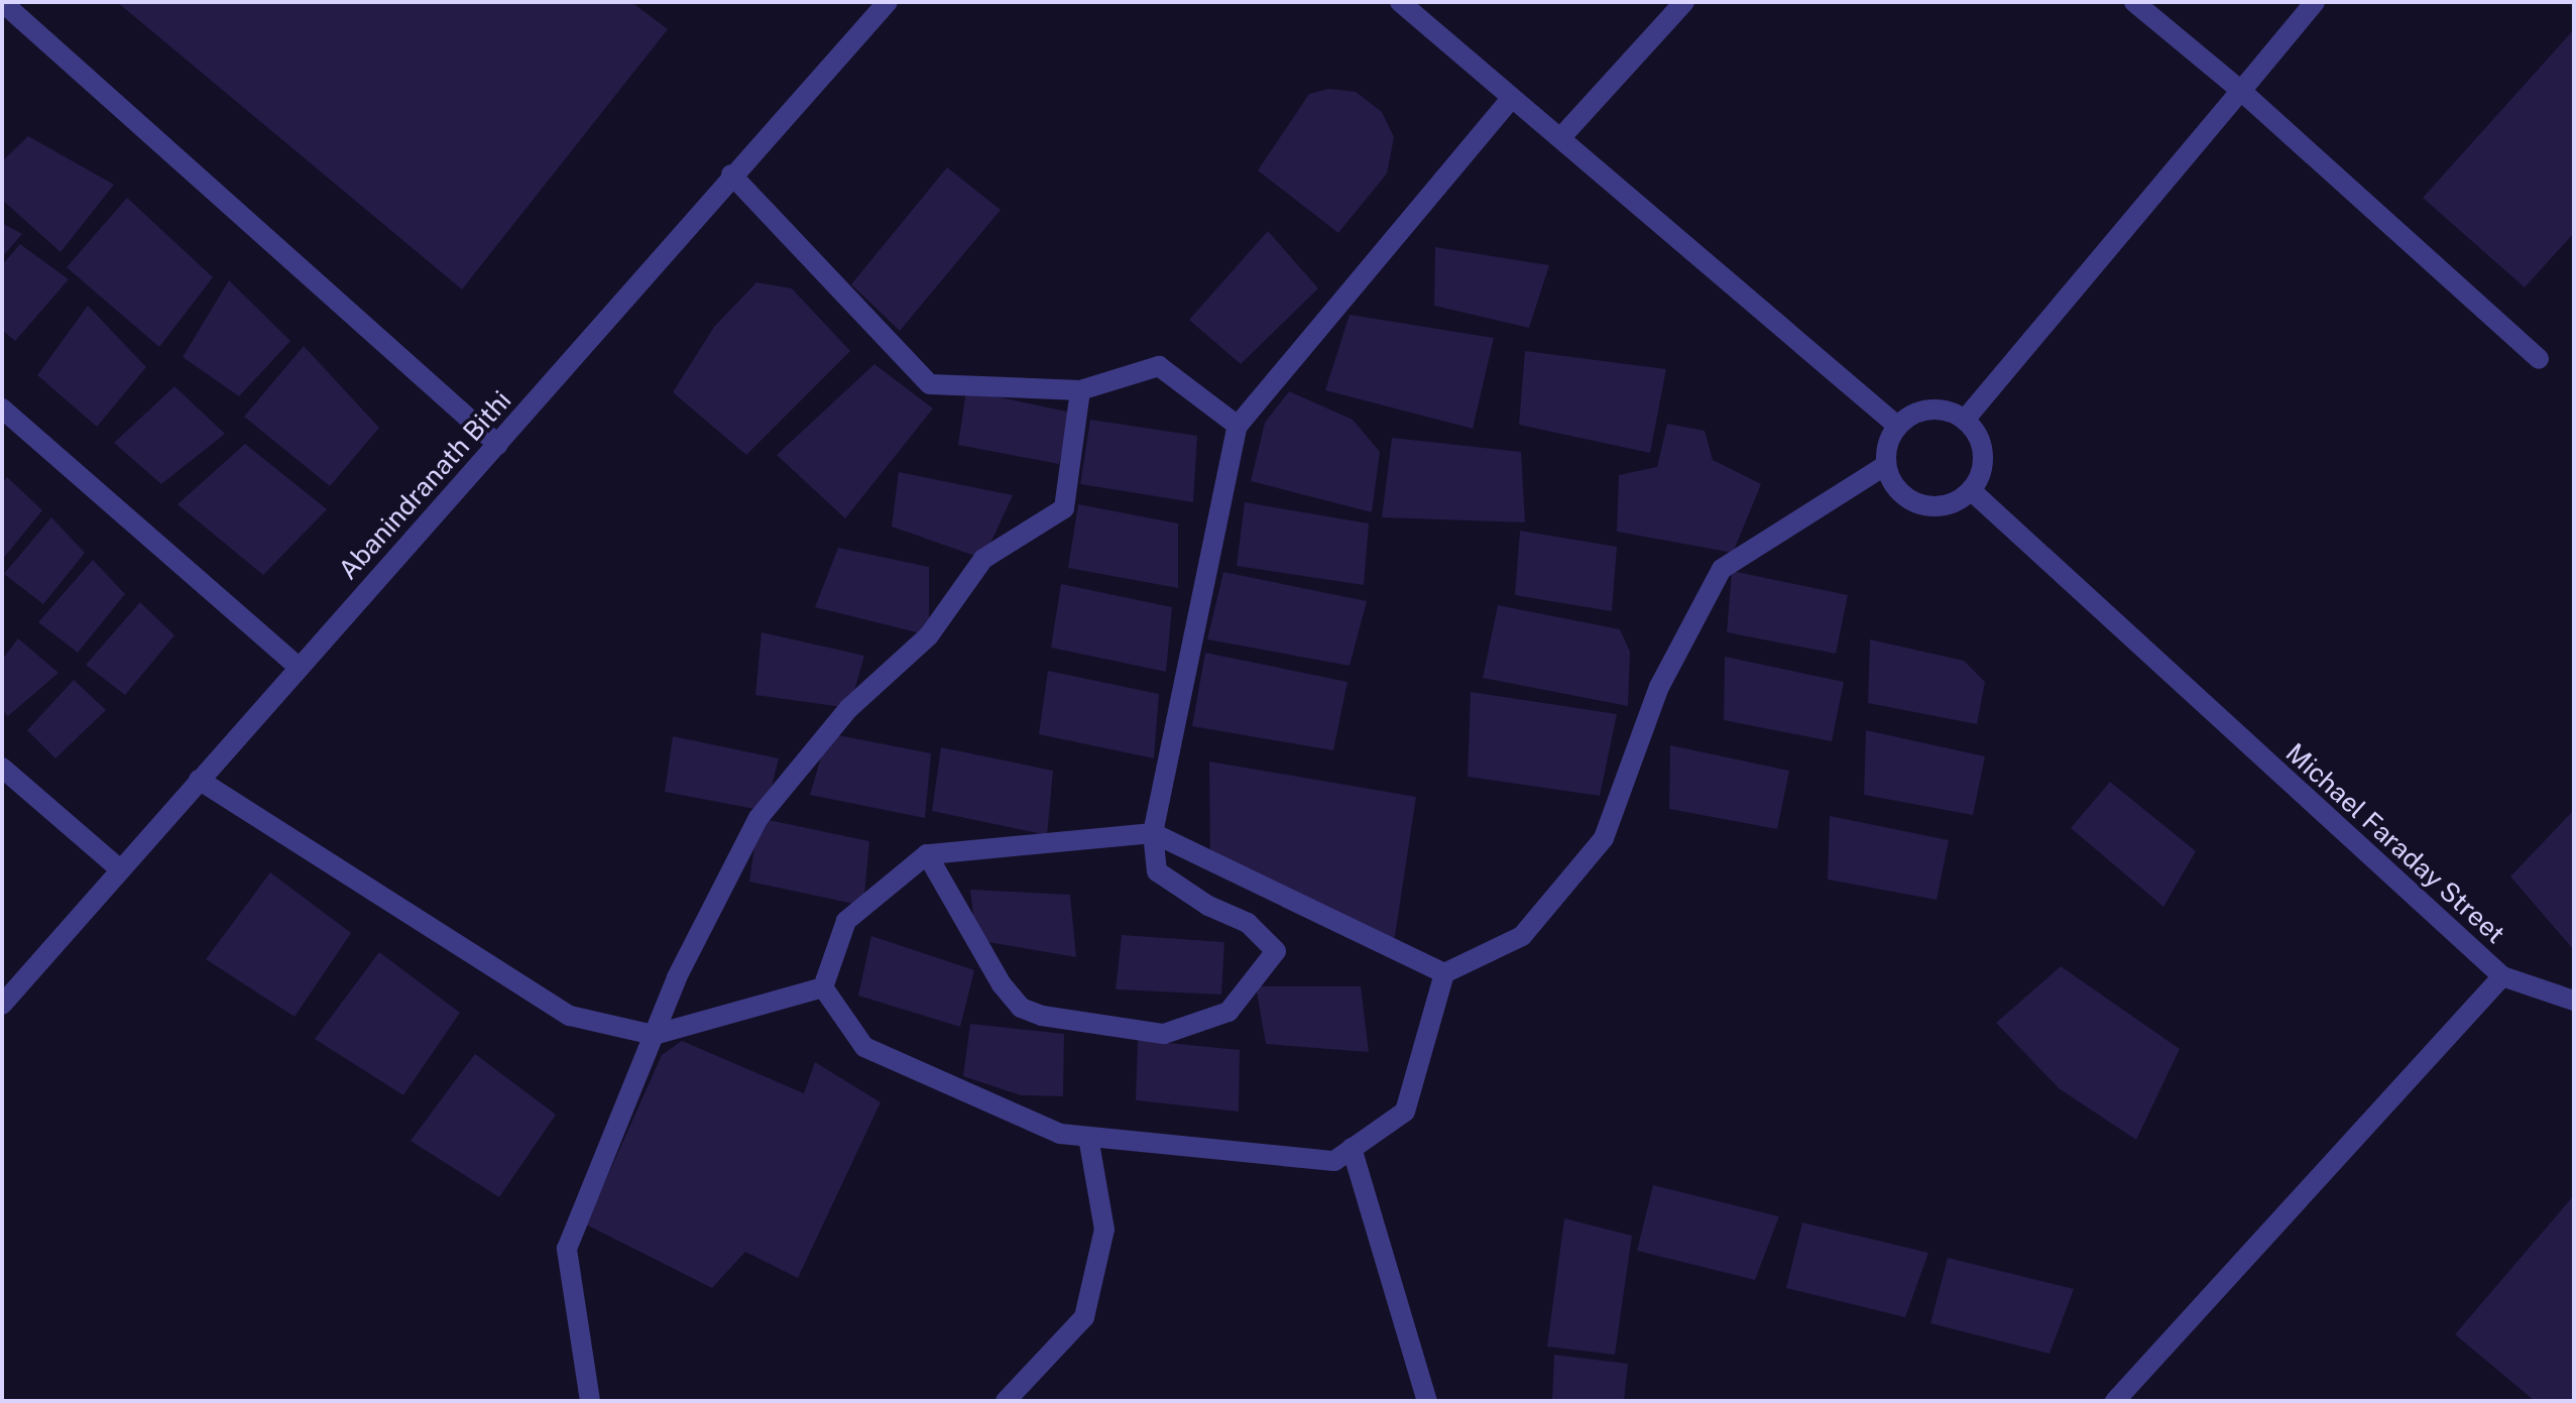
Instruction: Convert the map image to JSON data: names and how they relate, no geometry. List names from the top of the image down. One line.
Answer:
{"streets":{"street":["Abanindranath Bithi","Michael Faraday Street"]}}
